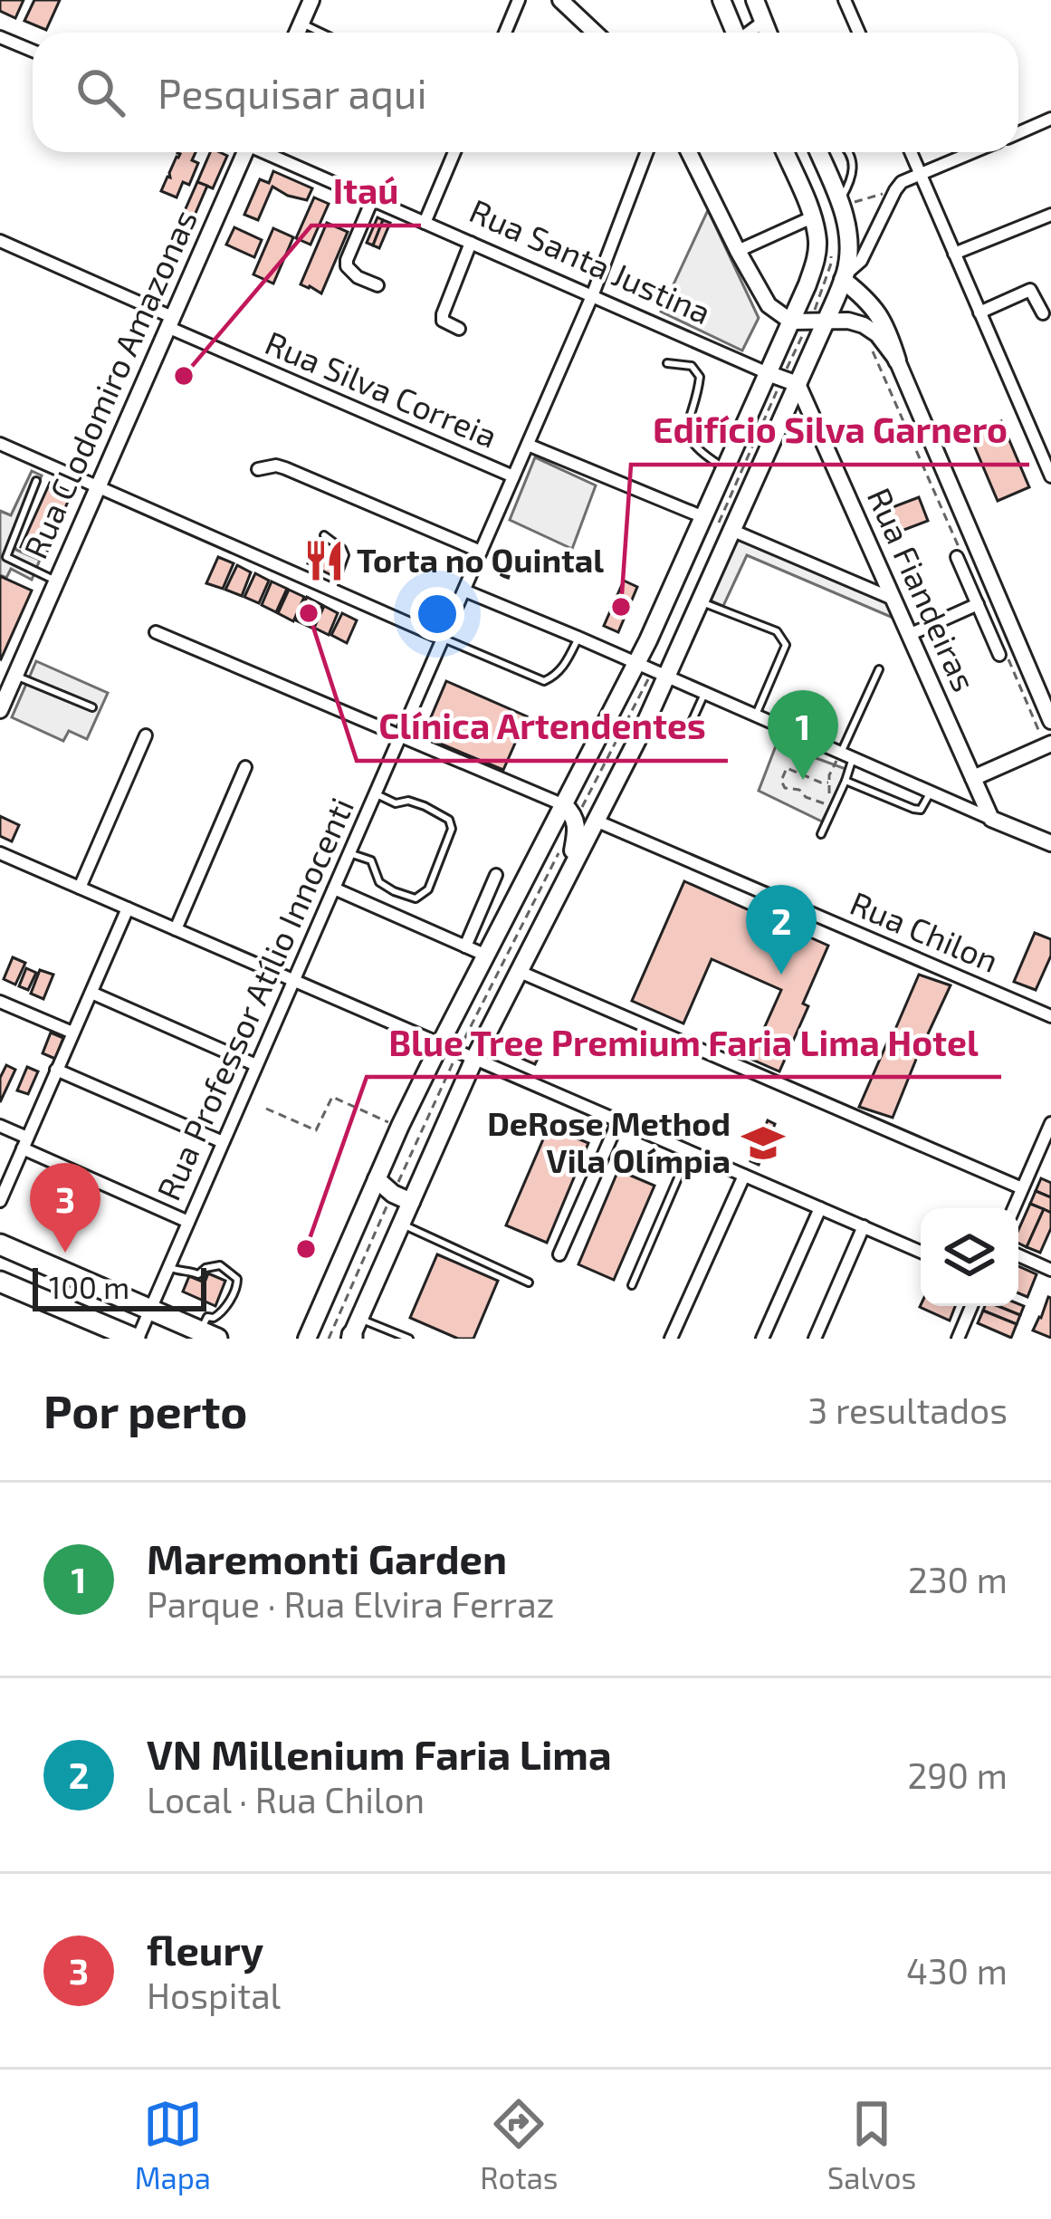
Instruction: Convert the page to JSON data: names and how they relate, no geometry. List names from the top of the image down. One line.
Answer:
{"streets":{"street":["Rua Santa Justina","Rua Clodomiro Amazonas","Rua Silva Correia","Rua Fiandeiras","Rua Chilon","Rua Professor Atílio Innocenti"]},"crossings":[["Rua Santa Justina","Rua Fiandeiras"],["Rua Santa Justina","Rua Professor Atílio Innocenti"],["Rua Clodomiro Amazonas","Rua Silva Correia"],["Rua Silva Correia","Rua Professor Atílio Innocenti"]],"places":{"other":["Itaú","Edifício Silva Garnero","Clínica Artendentes","Blue Tree Premium Faria Lima Hotel"],"restaurant":["Torta no Quintal"],"school or university":["DeRose Method Vila Olímpia"]},"scale_bar":"100 m","page":{"search":"Pesquisar aqui","pins":["1","2","3"],"scale":"100 m","heading":["Por perto","3 resultados"],"list":[{"mark":"1","name":"Maremonti Garden","note":"Parque · Rua Elvira Ferraz","value":"230 m"},{"mark":"2","name":"VN Millenium Faria Lima","note":"Local · Rua Chilon","value":"290 m"},{"mark":"3","name":"fleury","note":"Hospital","value":"430 m"}],"nav":["Mapa","Rotas","Salvos"]}}
